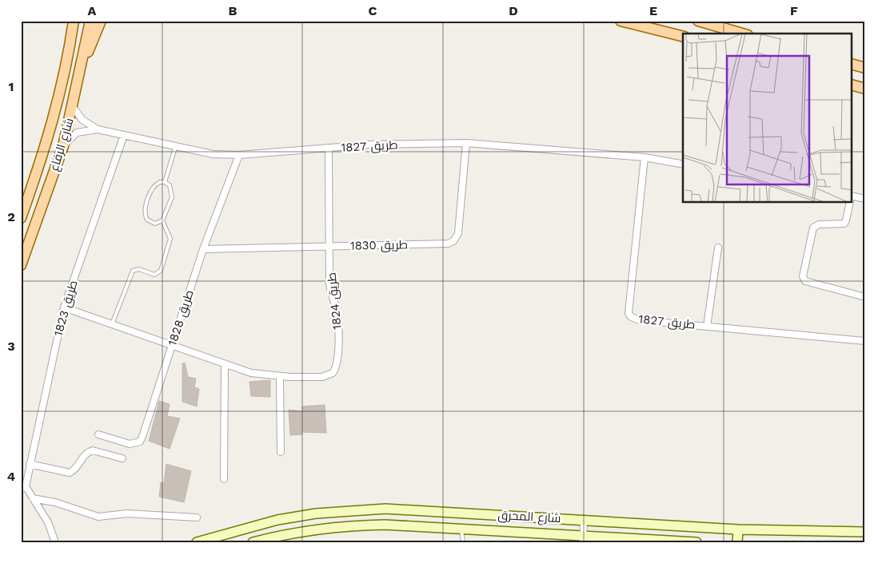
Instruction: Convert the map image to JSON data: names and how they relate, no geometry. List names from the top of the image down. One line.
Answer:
{"streets":{"main road":["شارع الرفاع","شارع المحرق"],"street":["طريق 1827","طريق 1830","طريق 1824","طريق 1823","طريق 1828"]},"crossings":[["شارع الرفاع","طريق 1827"],["طريق 1827","طريق 1830"],["طريق 1827","طريق 1823"],["طريق 1827","طريق 1828"],["طريق 1830","طريق 1824"],["طريق 1830","طريق 1828"],["طريق 1824","طريق 1823"],["طريق 1824","طريق 1828"]],"grid":{"columns":["A","B","C","D","E","F"],"rows":["1","2","3","4"]}}
